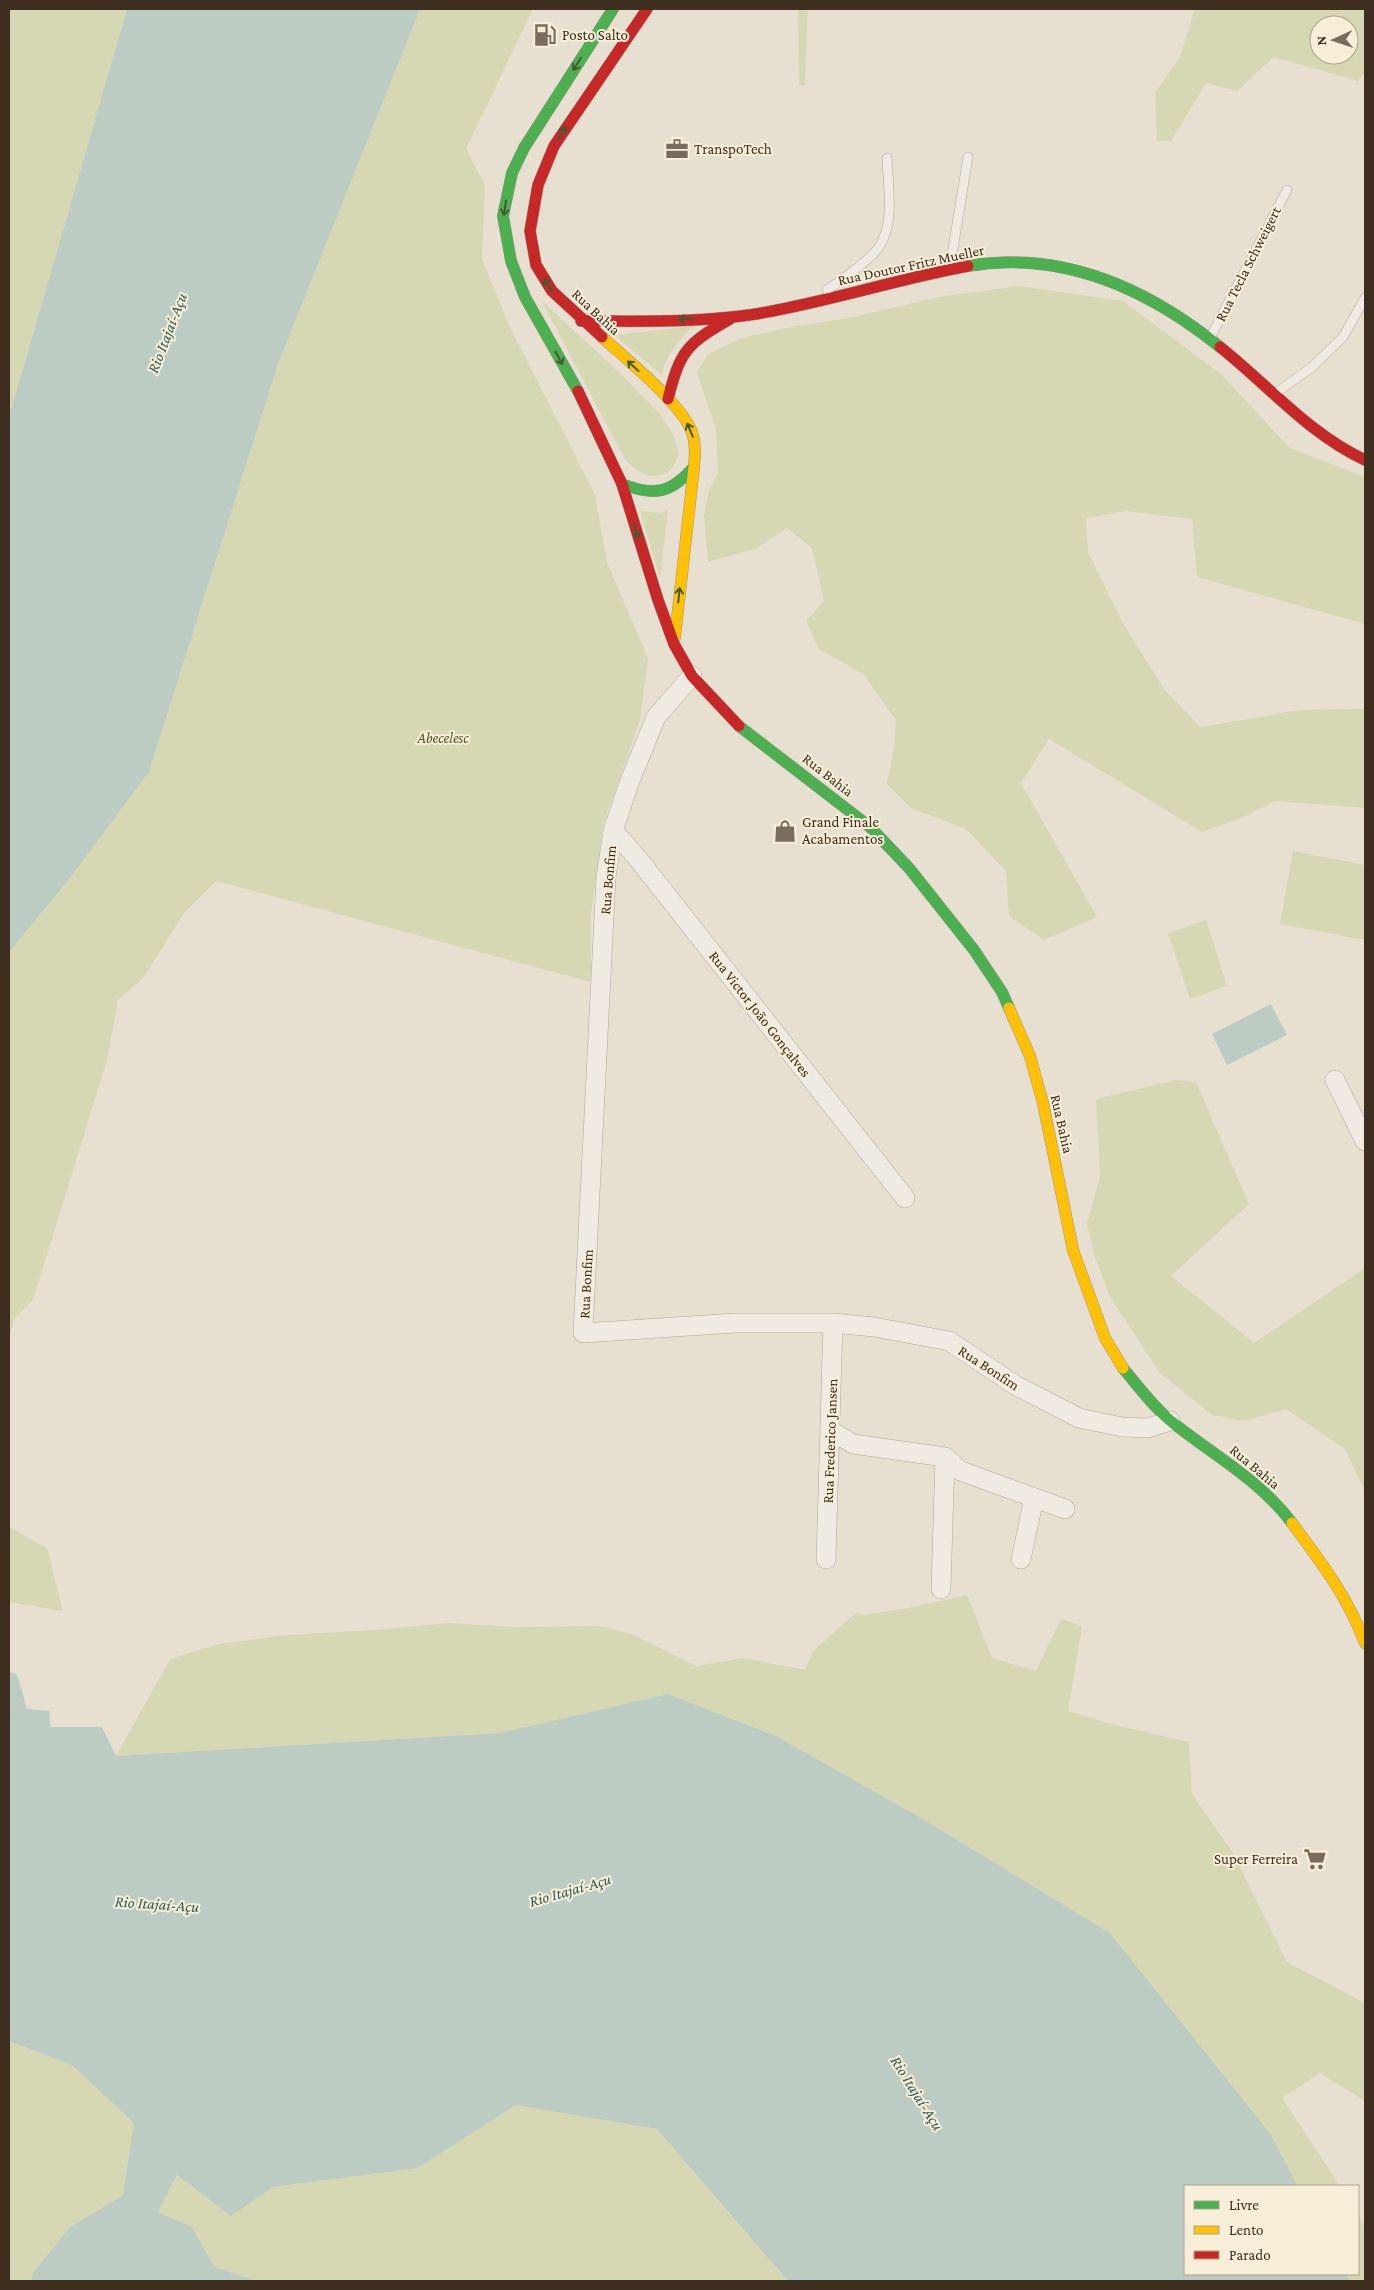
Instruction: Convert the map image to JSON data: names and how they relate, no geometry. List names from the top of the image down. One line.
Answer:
{"streets":{"main road":["Rua Doutor Fritz Mueller","Rua Bahia"],"street":["Rua Bonfim","Rua Victor João Gonçalves","Rua Frederico Jansen"],"lane":["Rua Tecla Schweigert"]},"crossings":[["Rua Tecla Schweigert","Rua Doutor Fritz Mueller"],["Rua Doutor Fritz Mueller","Rua Bahia"],["Rua Bahia","Rua Bonfim"],["Rua Bonfim","Rua Victor João Gonçalves"],["Rua Bonfim","Rua Frederico Jansen"]],"water":["Rio Itajaí-Açu"],"parks":["Abecelesc"],"places":{"fuel station":["Posto Salto"],"office":["TranspoTech"],"shop":["Grand Finale Acabamentos"],"supermarket":["Super Ferreira"]},"legend":["Livre","Lento","Parado"],"north":"left"}
